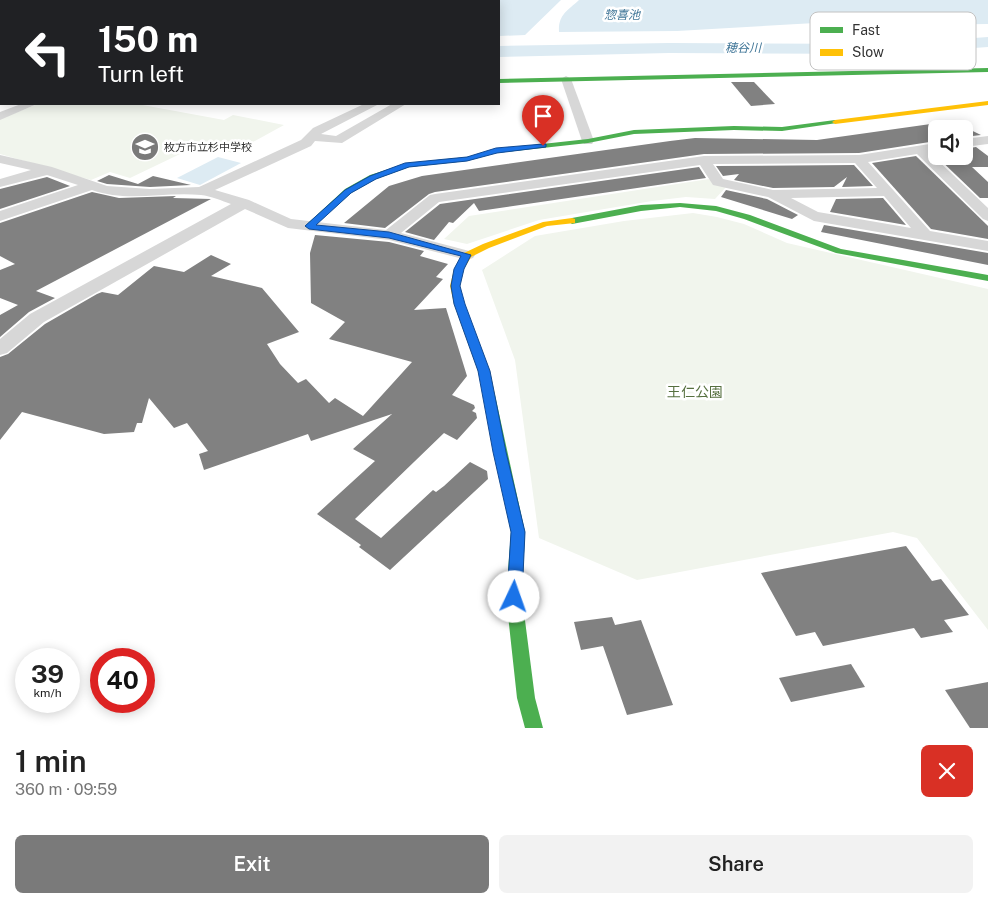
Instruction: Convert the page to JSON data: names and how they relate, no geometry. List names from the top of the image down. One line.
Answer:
{"water":["惣喜池","穂谷川"],"parks":["王仁公園"],"places":{"school or university":["枚方市立杉中学校"]},"legend":["Fast","Slow"],"page":{"turn":["150 m","Turn left"],"speed":"39 km/h","limit":"40","heading":["1 min","360 m · 09:59"],"buttons":["Exit","Share"]}}
